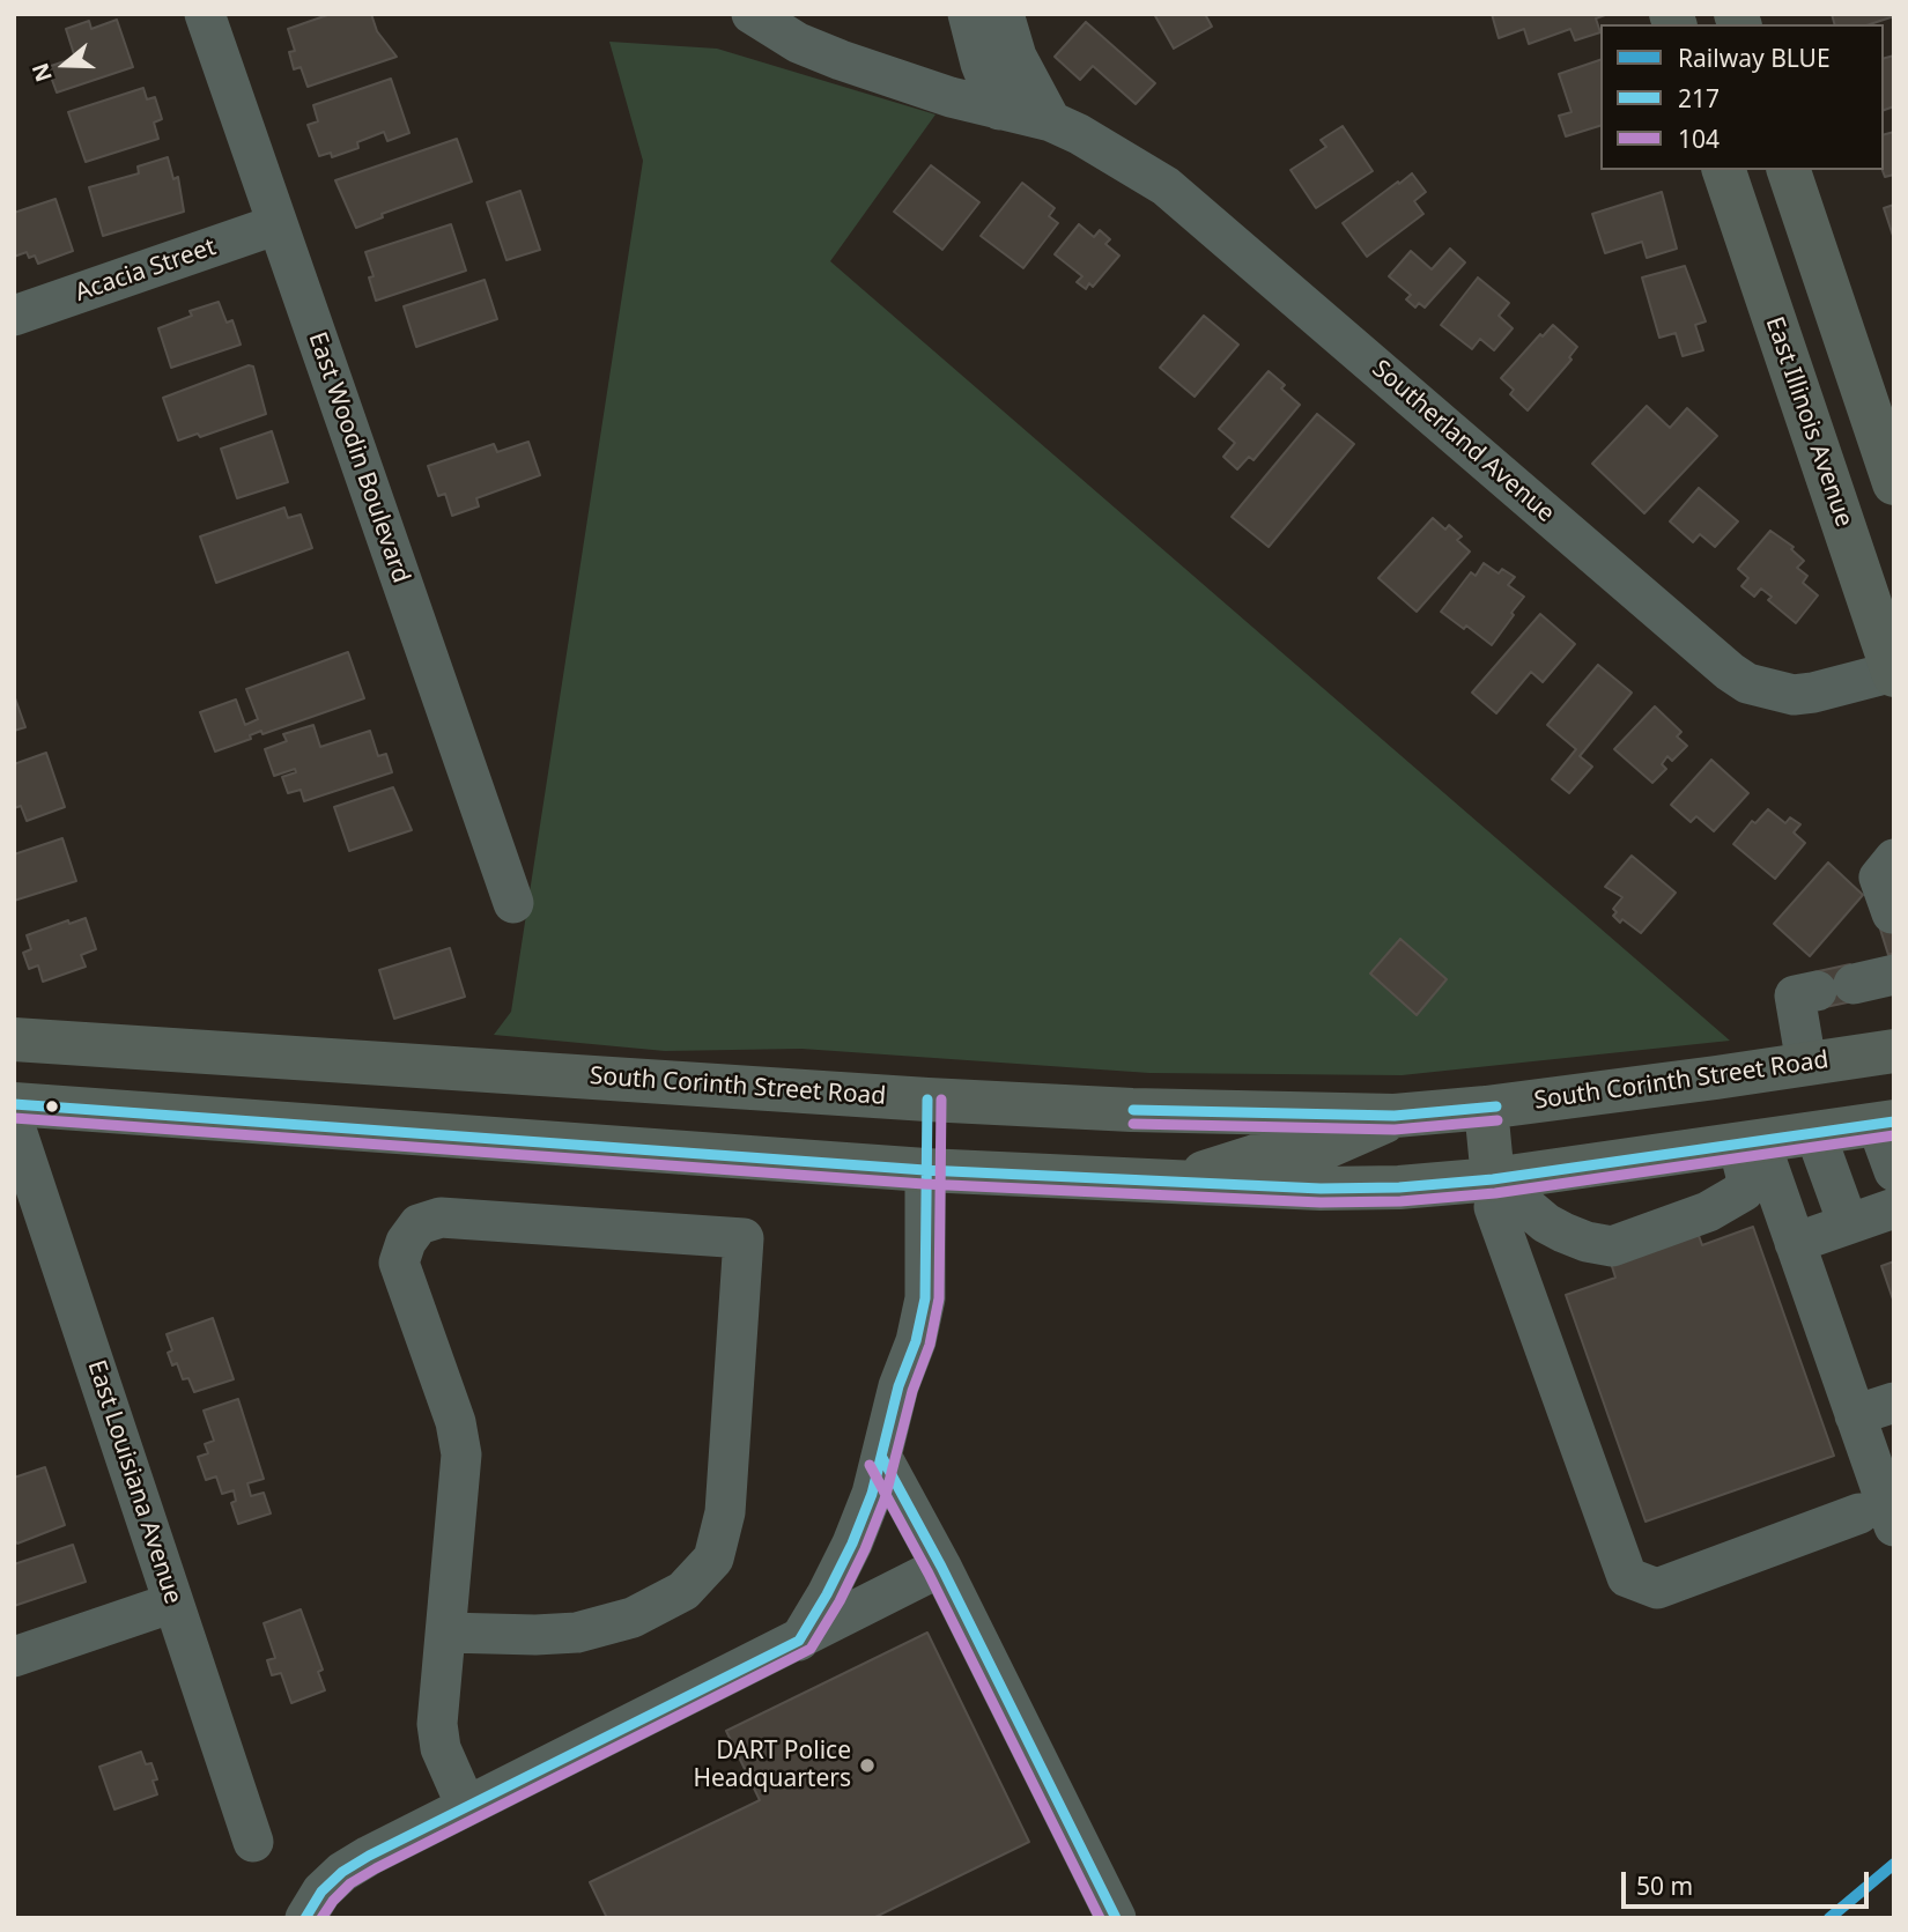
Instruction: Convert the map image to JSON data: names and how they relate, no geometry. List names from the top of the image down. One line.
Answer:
{"streets":{"main road":["East Illinois Avenue","South Corinth Street Road"],"street":["Acacia Street","Southerland Avenue","East Woodin Boulevard","East Louisiana Avenue"]},"crossings":[["Acacia Street","East Woodin Boulevard"],["East Illinois Avenue","Southerland Avenue"]],"places":["DART Police Headquarters"],"lines":["transit line 217","transit line 104","rail line BLUE"],"legend":["Railway BLUE","217","104"],"scale_bar":"50 m","north":"left"}
